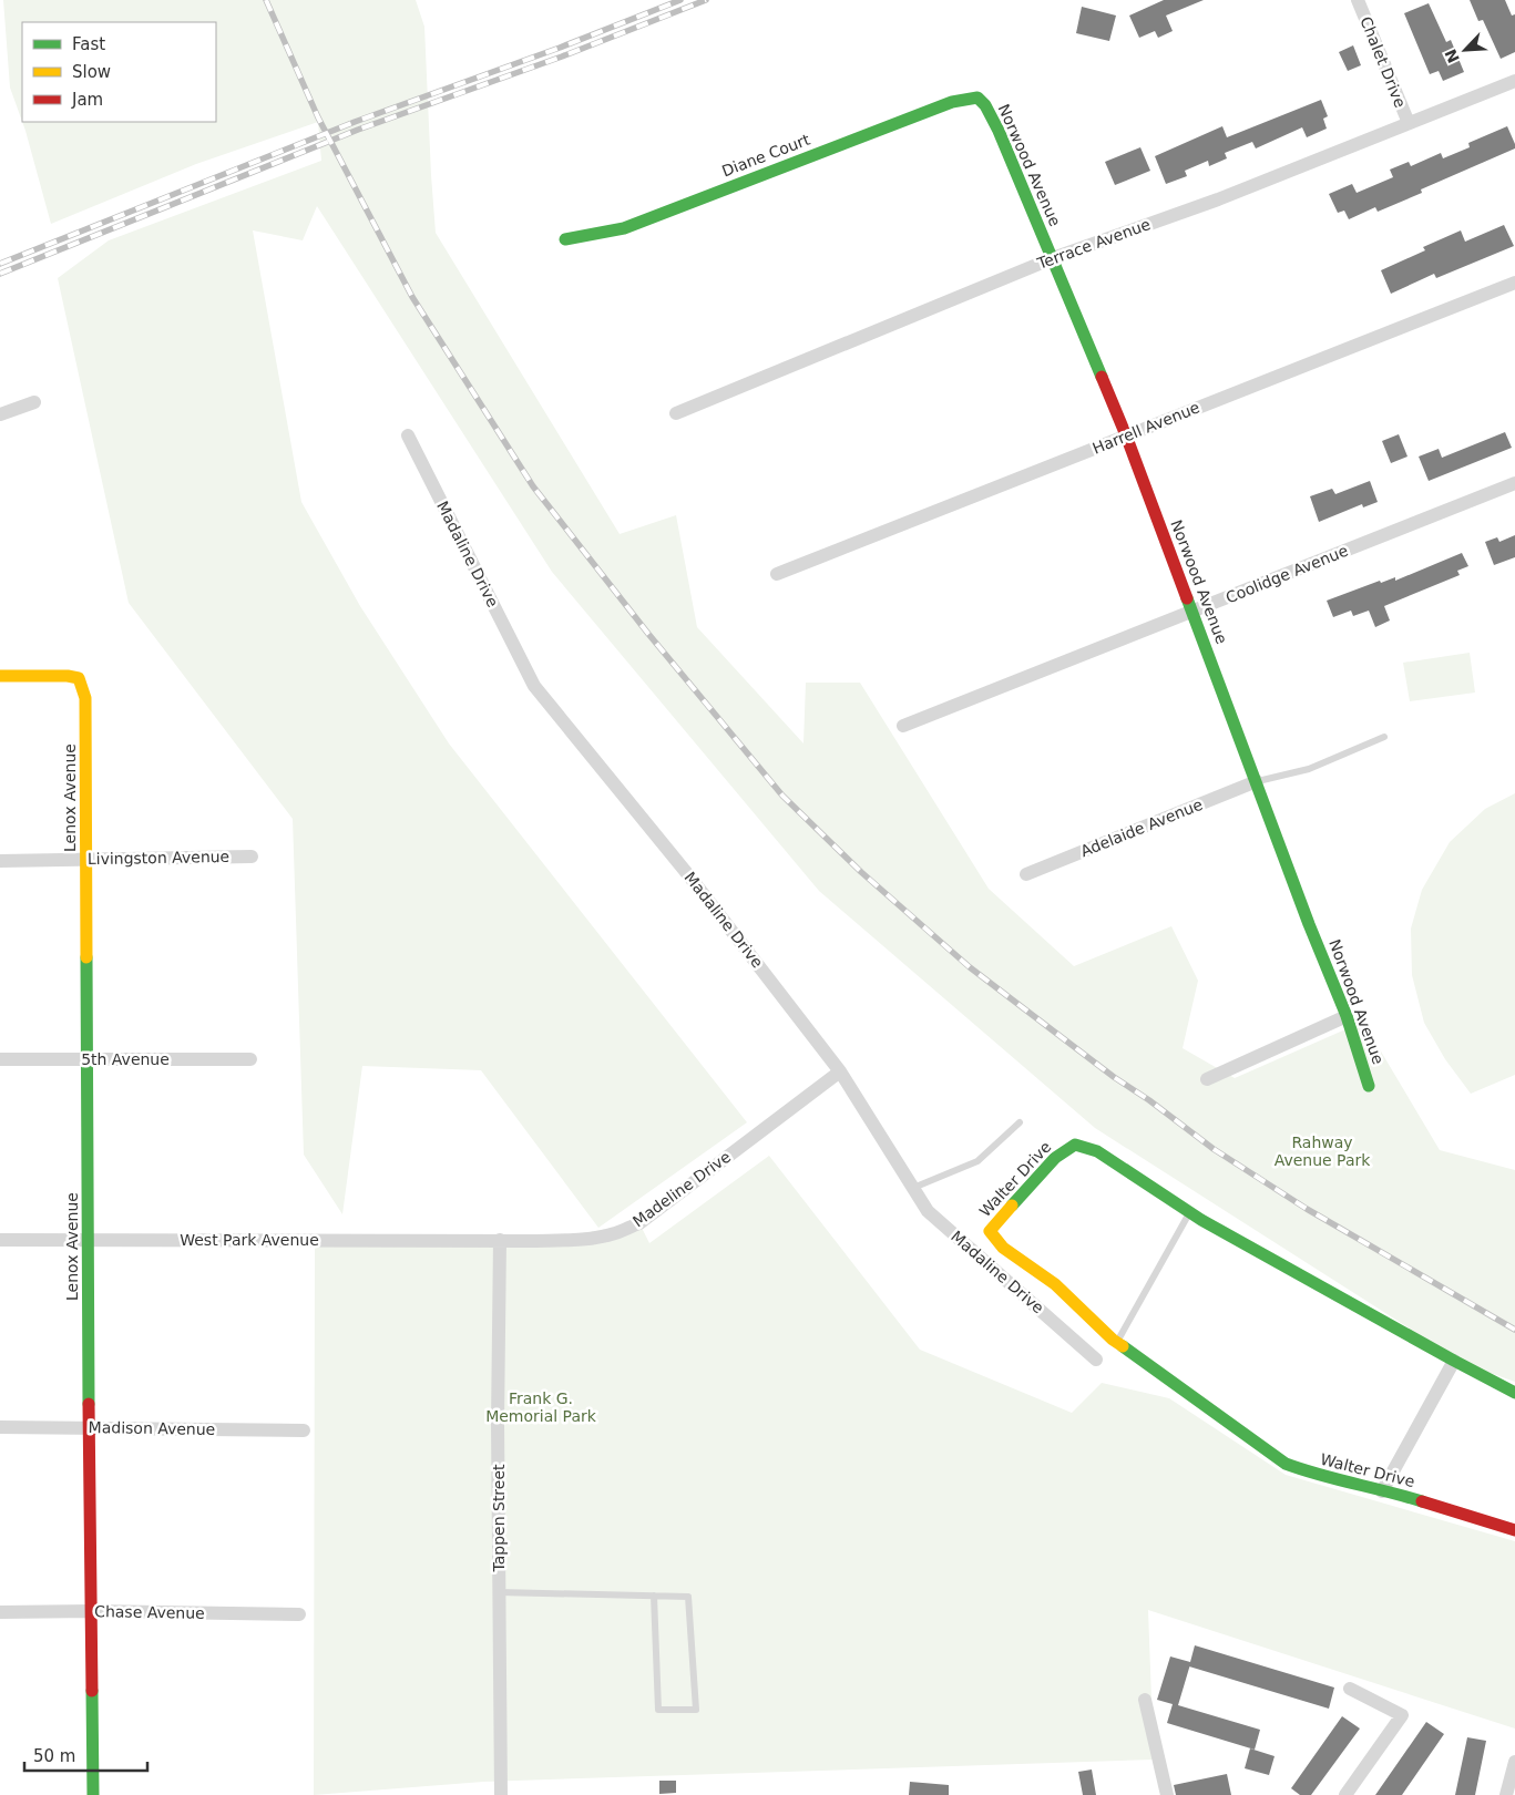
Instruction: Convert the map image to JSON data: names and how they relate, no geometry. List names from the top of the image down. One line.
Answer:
{"streets":{"street":["Chalet Drive","Diane Court","Norwood Avenue","Terrace Avenue","Harrell Avenue","Madaline Drive","Coolidge Avenue","Lenox Avenue","Adelaide Avenue","Livingston Avenue","5th Avenue","Walter Drive","Madeline Drive","West Park Avenue","Madison Avenue","Tappen Street","Chase Avenue"]},"crossings":[["Chalet Drive","Terrace Avenue"],["Diane Court","Norwood Avenue"],["Norwood Avenue","Terrace Avenue"],["Norwood Avenue","Harrell Avenue"],["Norwood Avenue","Coolidge Avenue"],["Norwood Avenue","Adelaide Avenue"],["Madaline Drive","Madeline Drive"],["Lenox Avenue","Livingston Avenue"],["Lenox Avenue","5th Avenue"],["Lenox Avenue","West Park Avenue"],["Lenox Avenue","Madison Avenue"],["Lenox Avenue","Chase Avenue"],["Madeline Drive","West Park Avenue"],["Madeline Drive","Tappen Street"],["West Park Avenue","Tappen Street"]],"parks":["Rahway Avenue Park","Frank G. Memorial Park"],"legend":["Fast","Slow","Jam"],"scale_bar":"50 m","north":"bottom left"}
